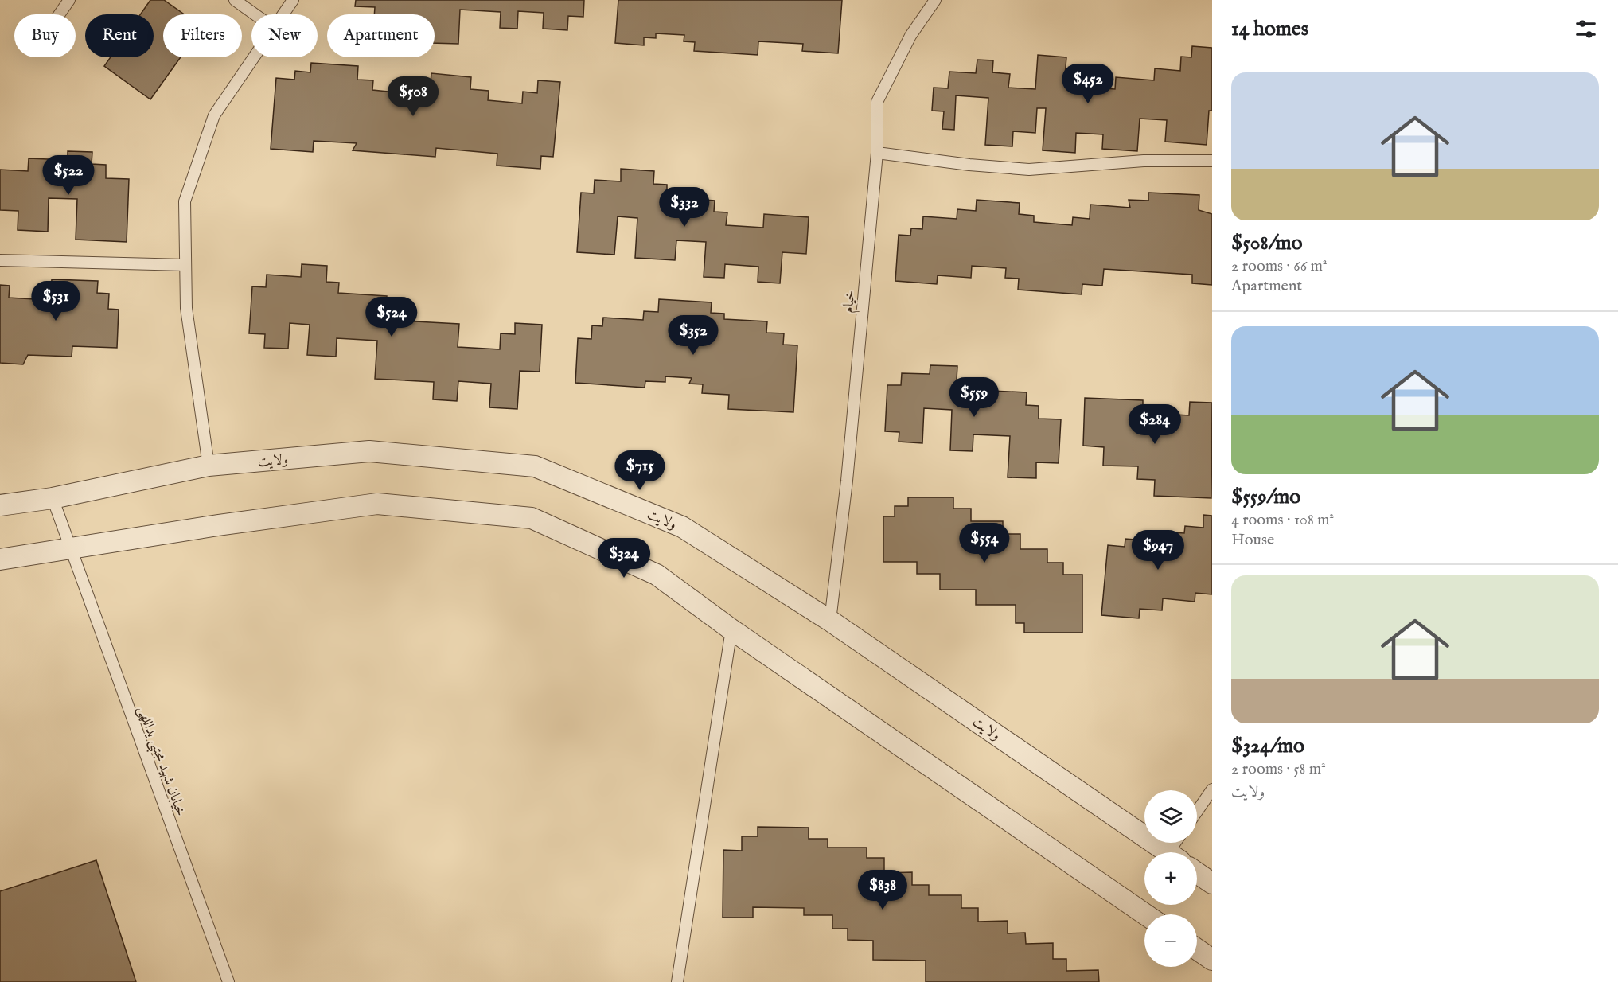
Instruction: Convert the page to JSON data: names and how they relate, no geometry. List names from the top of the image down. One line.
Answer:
{"streets":{"street":["ولایت"],"lane":["خیام","خیابان شهید مجتبی یداللهی"]},"crossings":[["خیام","ولایت"],["ولایت","خیابان شهید مجتبی یداللهی"]],"page":{"heading":"14 homes","chip":["Buy","Rent","Filters","New","Apartment"],"list":[{"name":"$508/mo","note":"2 rooms · 66 m² · Apartment"},{"name":"$559/mo","note":"4 rooms · 108 m² · House"},{"name":"$324/mo","note":"2 rooms · 58 m² · ولایت"}],"price":["$452","$508","$522","$332","$531","$524","$352","$559","$284","$715","$554","$947","$324","$838"],"map_buttons":["+","−"]}}
